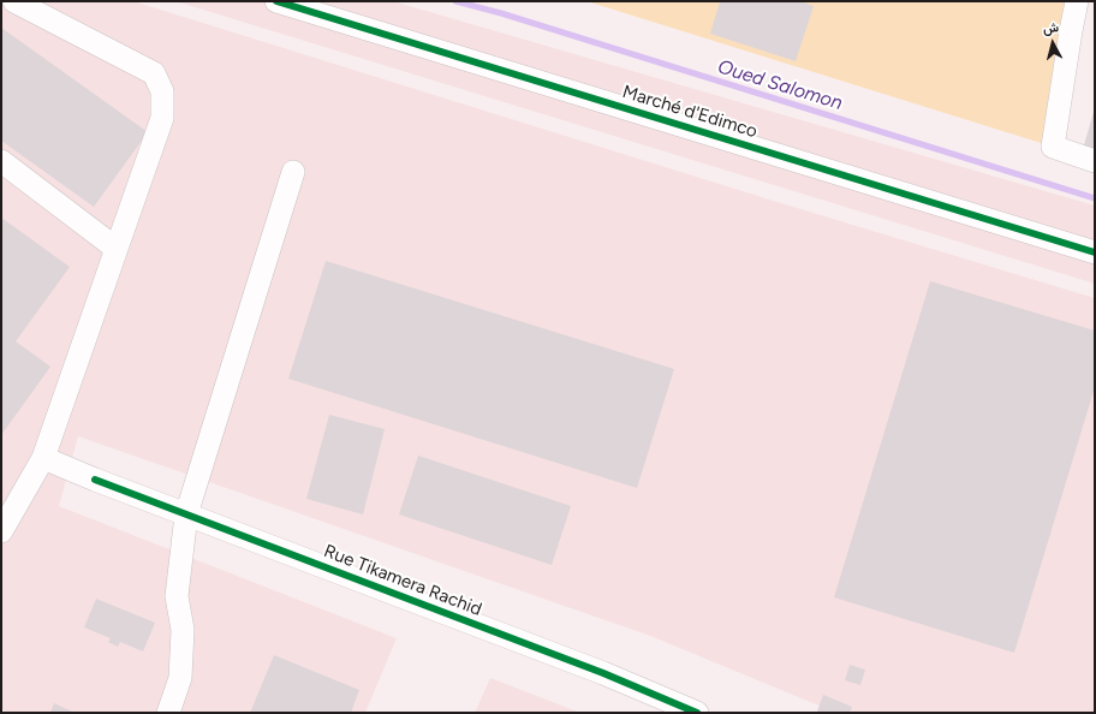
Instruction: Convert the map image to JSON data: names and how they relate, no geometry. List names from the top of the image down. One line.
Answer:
{"streets":{"street":["Marché d'Edimco","Rue Tikamera Rachid"]},"water":["Oued Salomon"],"north":"top"}
